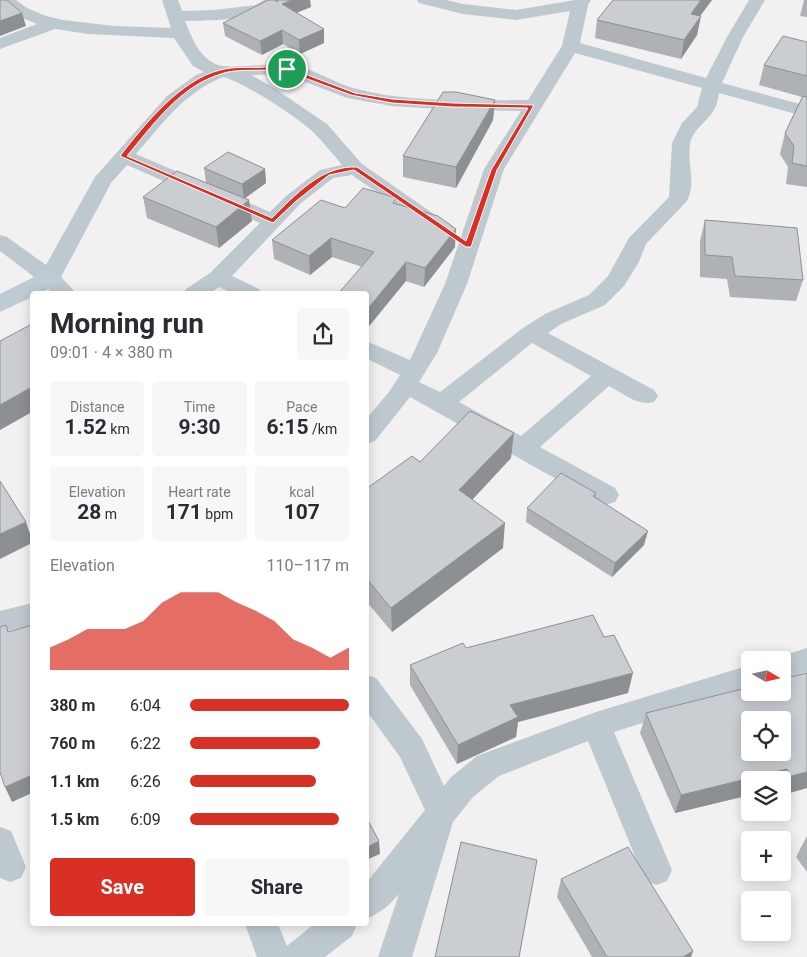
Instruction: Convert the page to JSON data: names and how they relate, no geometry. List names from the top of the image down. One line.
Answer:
{"north":"right","page":{"heading":["Morning run","09:01 · 4 × 380 m"],"stats":[["Distance","1.52 km"],["Time","9:30"],["Pace","6:15 /km"],["Elevation","28 m"],["Heart rate","171 bpm"],["kcal","107"]],"chart":["Elevation","110–117 m"],"map_buttons":["+","−"],"list":[{"name":"380 m","note":"6:04"},{"name":"760 m","note":"6:22"},{"name":"1.1 km","note":"6:26"},{"name":"1.5 km","note":"6:09"}],"buttons":["Save","Share"]}}
